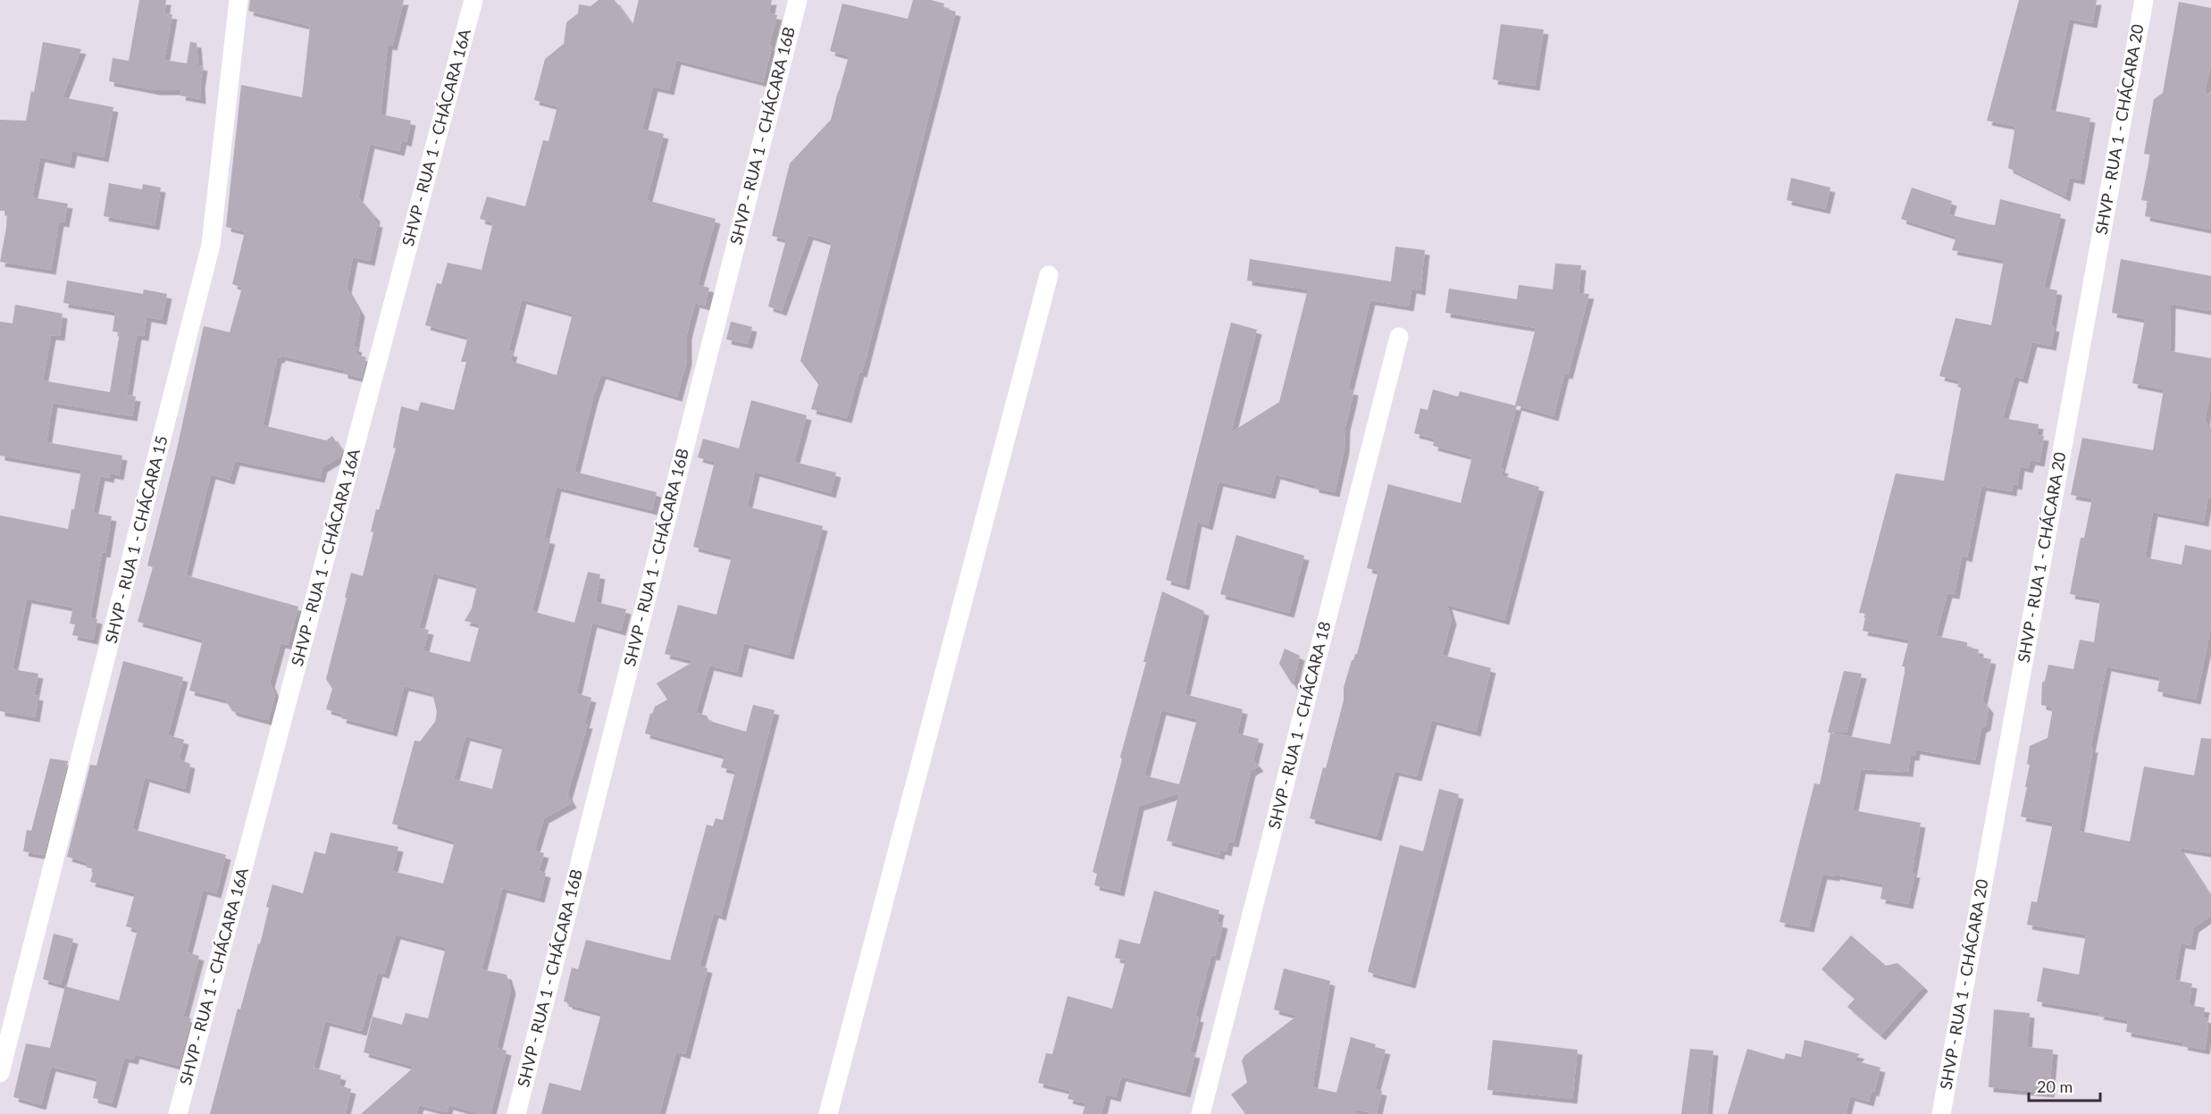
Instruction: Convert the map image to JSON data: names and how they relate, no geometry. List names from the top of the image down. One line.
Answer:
{"streets":{"street":["SHVP - RUA 1 - CHÁCARA 20","SHVP - RUA 1 - CHÁCARA 16B","SHVP - RUA 1 - CHÁCARA 16A","SHVP - RUA 1 - CHÁCARA 15","SHVP - RUA 1 - CHÁCARA 18"]},"scale_bar":"20 m"}
